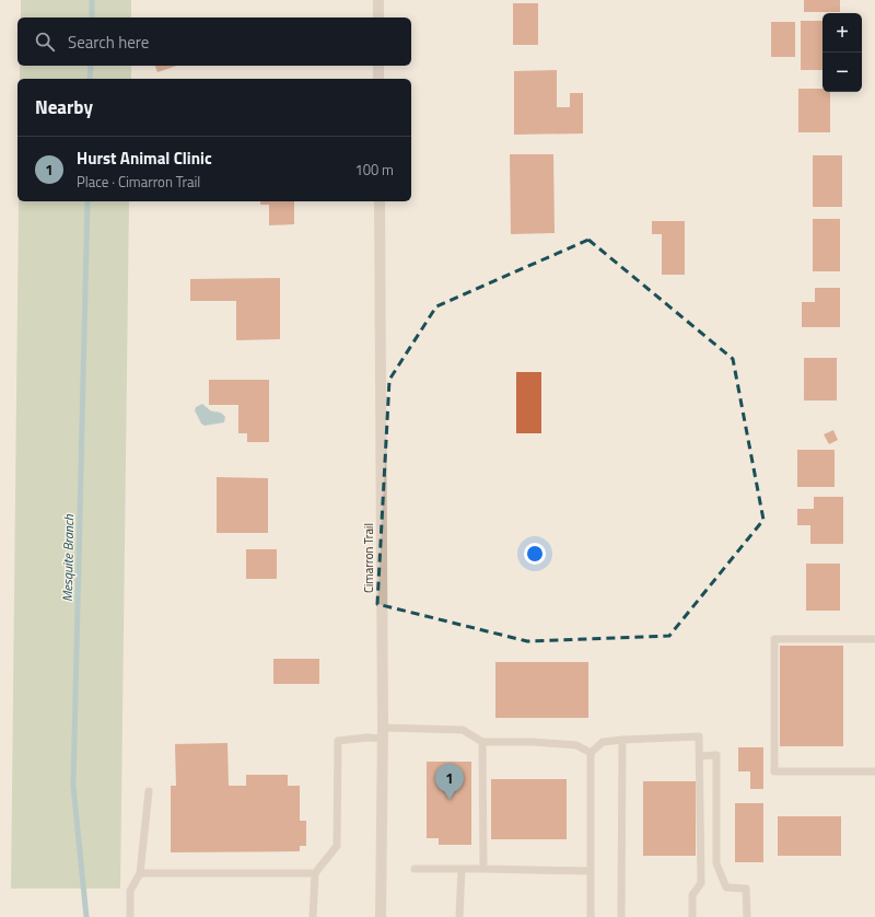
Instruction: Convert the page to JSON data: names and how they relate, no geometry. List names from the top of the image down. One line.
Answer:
{"streets":{"street":["Cimarron Trail"]},"water":["Mesquite Branch"],"page":{"map_buttons":["+","−"],"search":"Search here","heading":"Nearby","list":[{"mark":"1","name":"Hurst Animal Clinic","note":"Place · Cimarron Trail","value":"100 m"}],"pins":"1"}}
